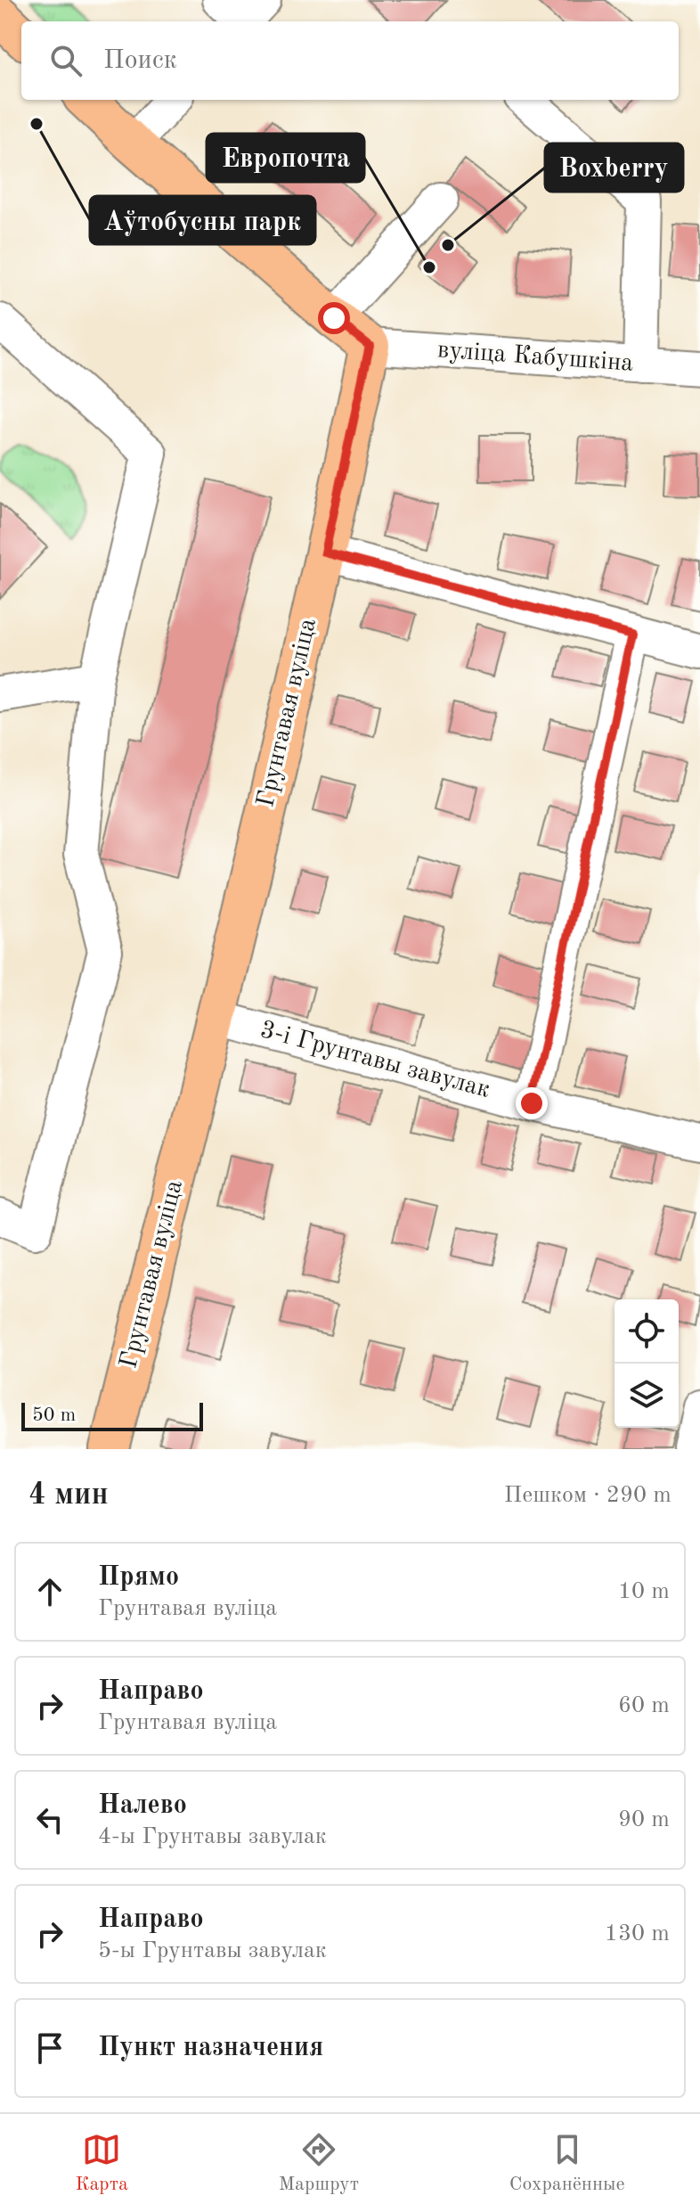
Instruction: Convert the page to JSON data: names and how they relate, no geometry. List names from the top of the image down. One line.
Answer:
{"streets":{"main road":["Грунтавая вуліца"],"street":["вуліца Кабушкіна","3-і Грунтавы завулак"]},"crossings":[["вуліца Кабушкіна","Грунтавая вуліца"],["Грунтавая вуліца","3-і Грунтавы завулак"]],"places":["Аўтобусны парк","Boxberry","Европочта"],"scale_bar":"50 m","page":{"search":"Поиск","scale":"50 m","heading":["4 мин","Пешком · 290 m"],"list":[["Прямо","Грунтавая вуліца","10 m"],["Направо","Грунтавая вуліца","60 m"],["Налево","4-ы Грунтавы завулак","90 m"],["Направо","5-ы Грунтавы завулак","130 m"],"Пункт назначения"],"nav":["Карта","Маршрут","Сохранённые"]}}
